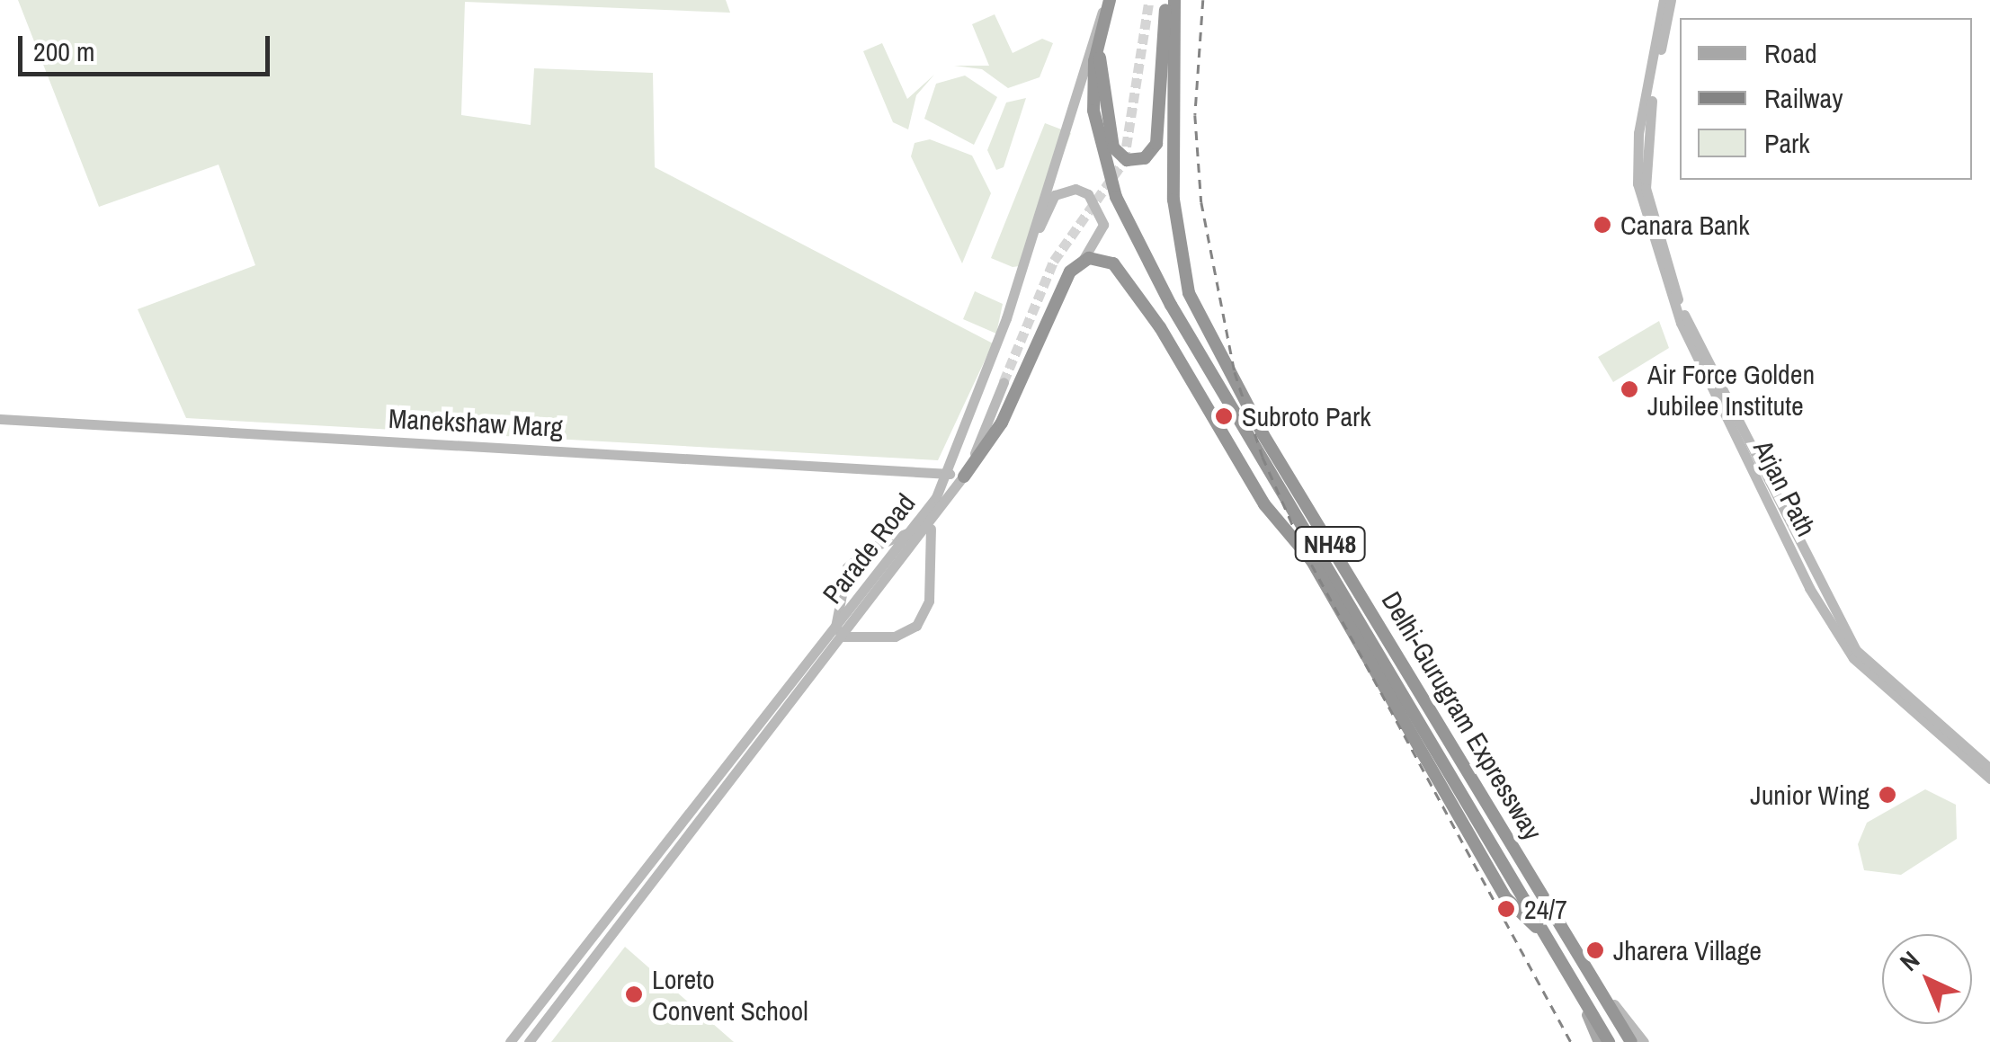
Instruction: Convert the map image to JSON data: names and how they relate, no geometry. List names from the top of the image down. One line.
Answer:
{"streets":{"highway":["NH48","Delhi-Gurugram Expressway"],"street":["Manekshaw Marg","Arjan Path","Parade Road"]},"crossings":[["Manekshaw Marg","Parade Road"],["NH48","Parade Road"],["NH48","Delhi-Gurugram Expressway"]],"places":["Canara Bank","Air Force Golden Jubilee Institute","Subroto Park","Junior Wing","24/7","Jharera Village","Loreto Convent School"],"legend":["Road","Railway","Park"],"scale_bar":"200 m","north":"top left"}
